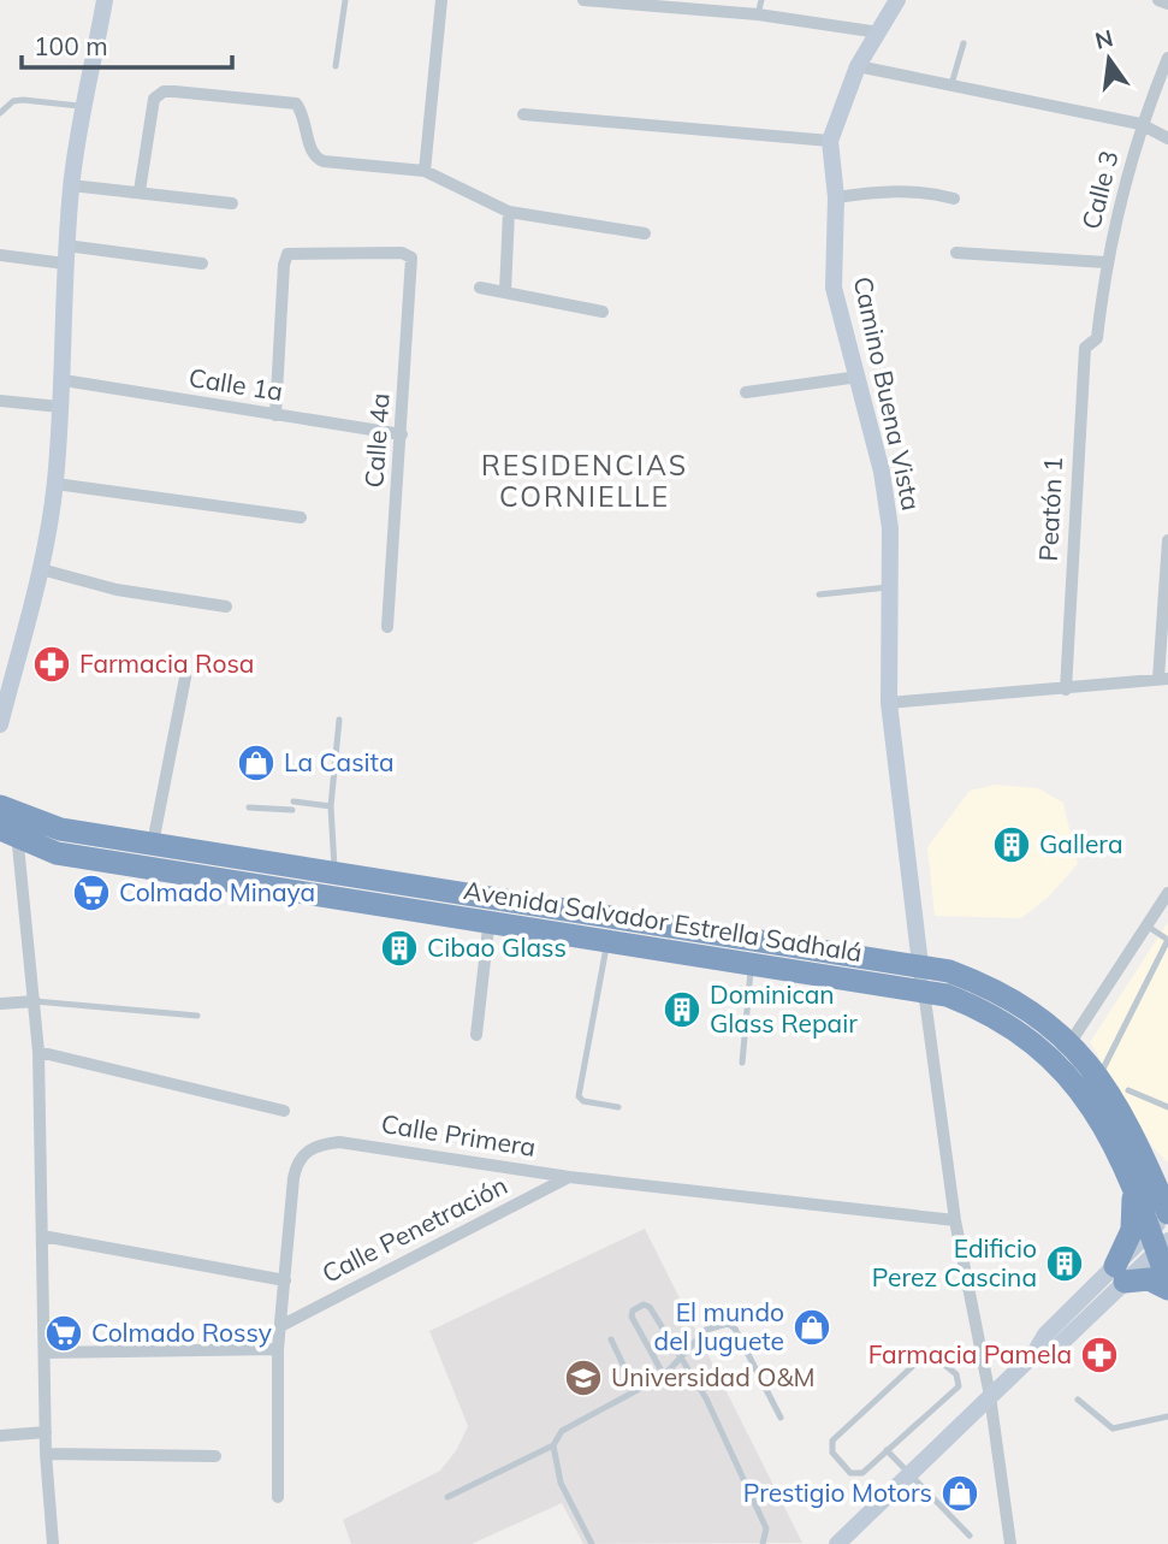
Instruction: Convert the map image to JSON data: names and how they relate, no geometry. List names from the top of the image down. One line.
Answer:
{"streets":{"highway":["Avenida Salvador Estrella Sadhalá"],"street":["Calle 3","Calle 1a","Camino Buena Vista","Calle 4a","Peatón 1","Calle Primera","Calle Penetración"]},"crossings":[["Calle 3","Peatón 1"],["Calle 1a","Calle 4a"],["Camino Buena Vista","Avenida Salvador Estrella Sadhalá"],["Calle Primera","Calle Penetración"]],"districts":["RESIDENCIAS CORNIELLE"],"places":{"pharmacy":["Farmacia Rosa","Farmacia Pamela"],"shop":["La Casita","El mundo del Juguete","Prestigio Motors"],"building":["Gallera","Cibao Glass","Dominican Glass Repair","Edificio Perez Cascina"],"supermarket":["Colmado Minaya","Colmado Rossy"],"school or university":["Universidad O&M"]},"scale_bar":"100 m","north":"top"}
